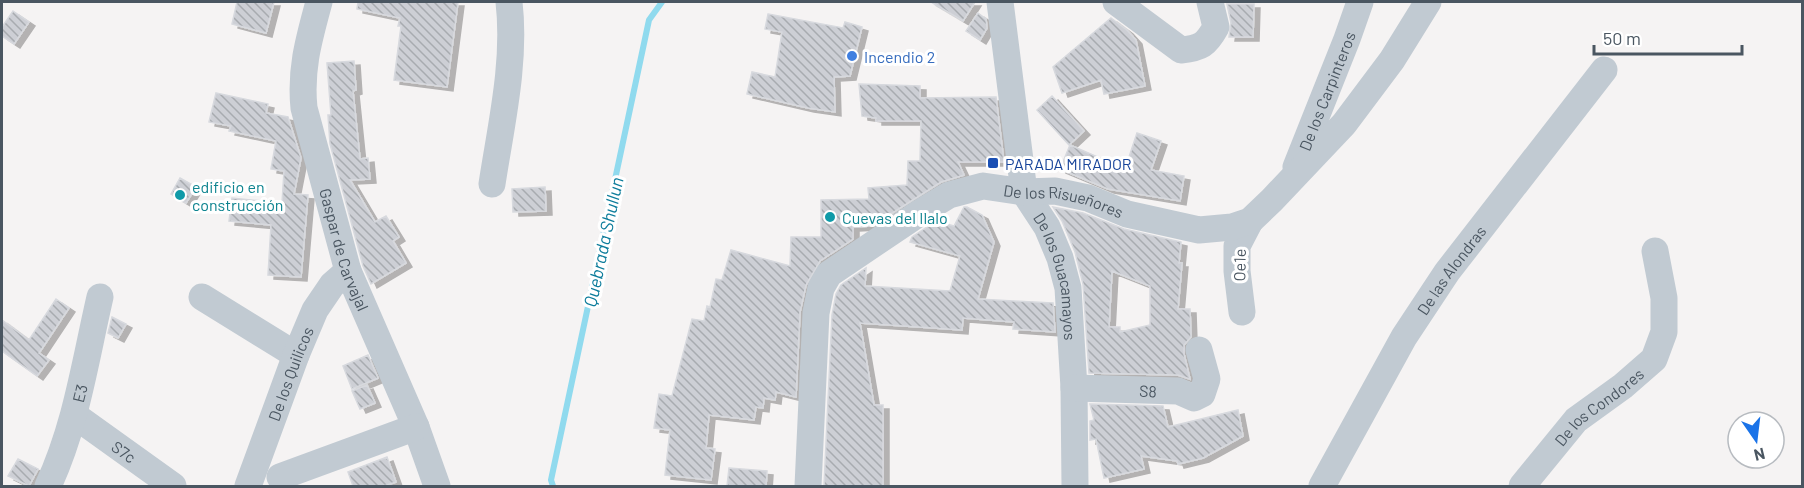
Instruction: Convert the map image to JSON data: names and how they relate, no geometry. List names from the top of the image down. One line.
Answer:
{"streets":{"street":["De los Carpinteros","De los Risueñores","Gaspar de Carvajal","Oe1e","De las Alondras","De los Guacamayos","De los Quilicos","S8","E3","De los Condores","S7c"]},"crossings":[["De los Carpinteros","De los Risueñores"],["De los Risueñores","Oe1e"],["De los Risueñores","De los Guacamayos"],["Gaspar de Carvajal","De los Quilicos"],["De los Guacamayos","S8"],["E3","S7c"]],"water":["Quebrada Shullun"],"places":{"other":["Incendio 2","edificio en construcción","Cuevas del Ilalo"],"transit":["PARADA MIRADOR"]},"scale_bar":"50 m","north":"bottom"}
